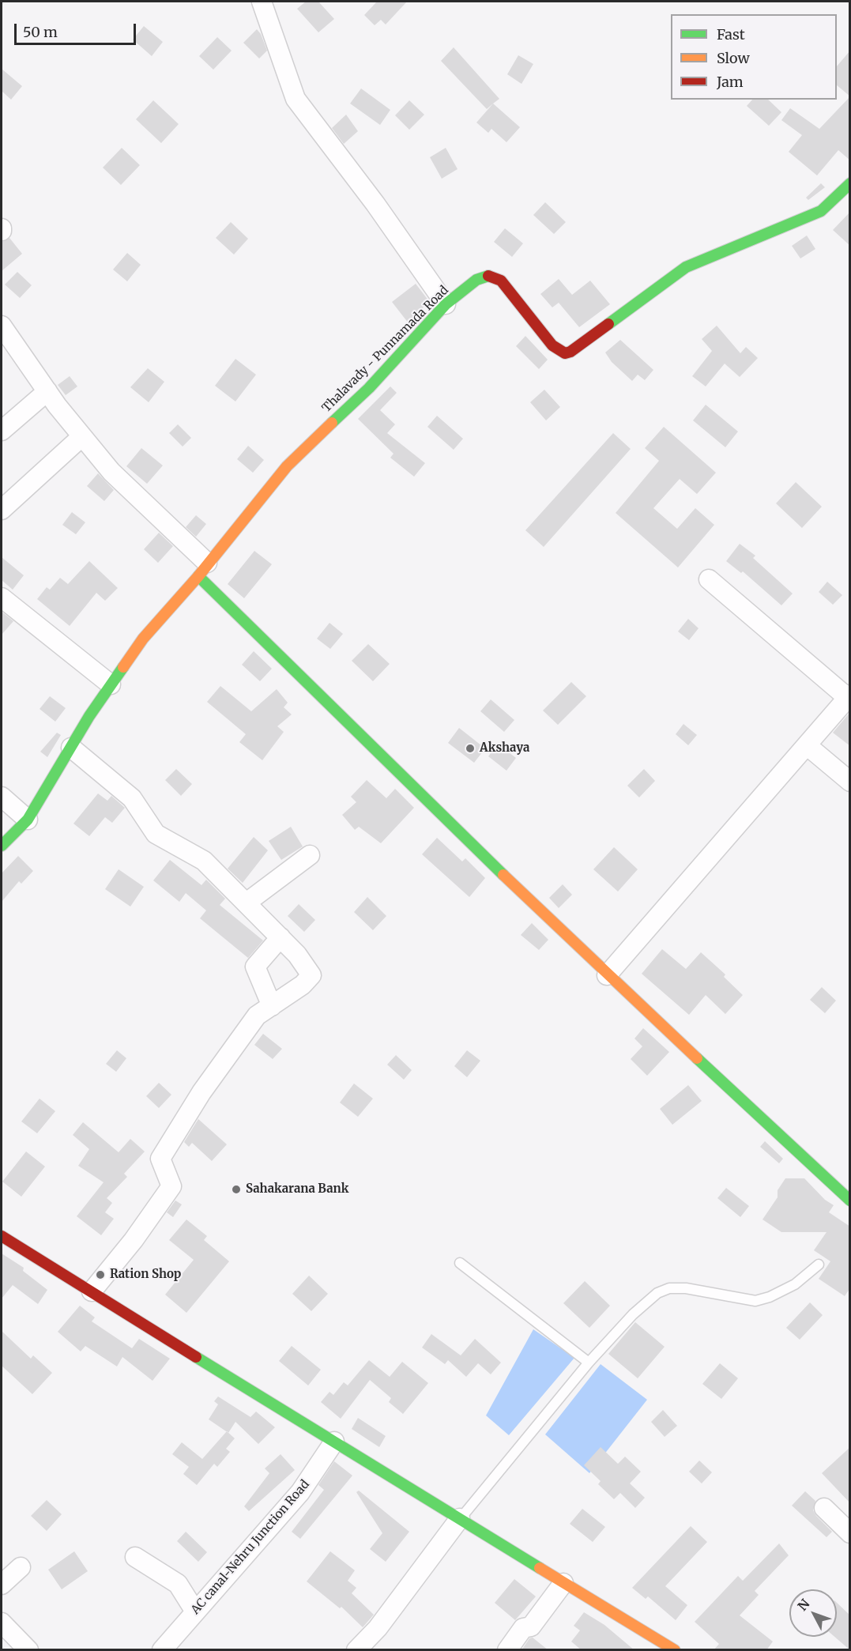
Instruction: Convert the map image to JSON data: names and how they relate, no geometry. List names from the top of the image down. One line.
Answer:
{"streets":{"street":["Thalavady - Punnamada Road","AC canal-Nehru Junction Road"]},"places":["Akshaya","Sahakarana Bank","Ration Shop"],"legend":["Fast","Slow","Jam"],"scale_bar":"50 m","north":"top left"}
